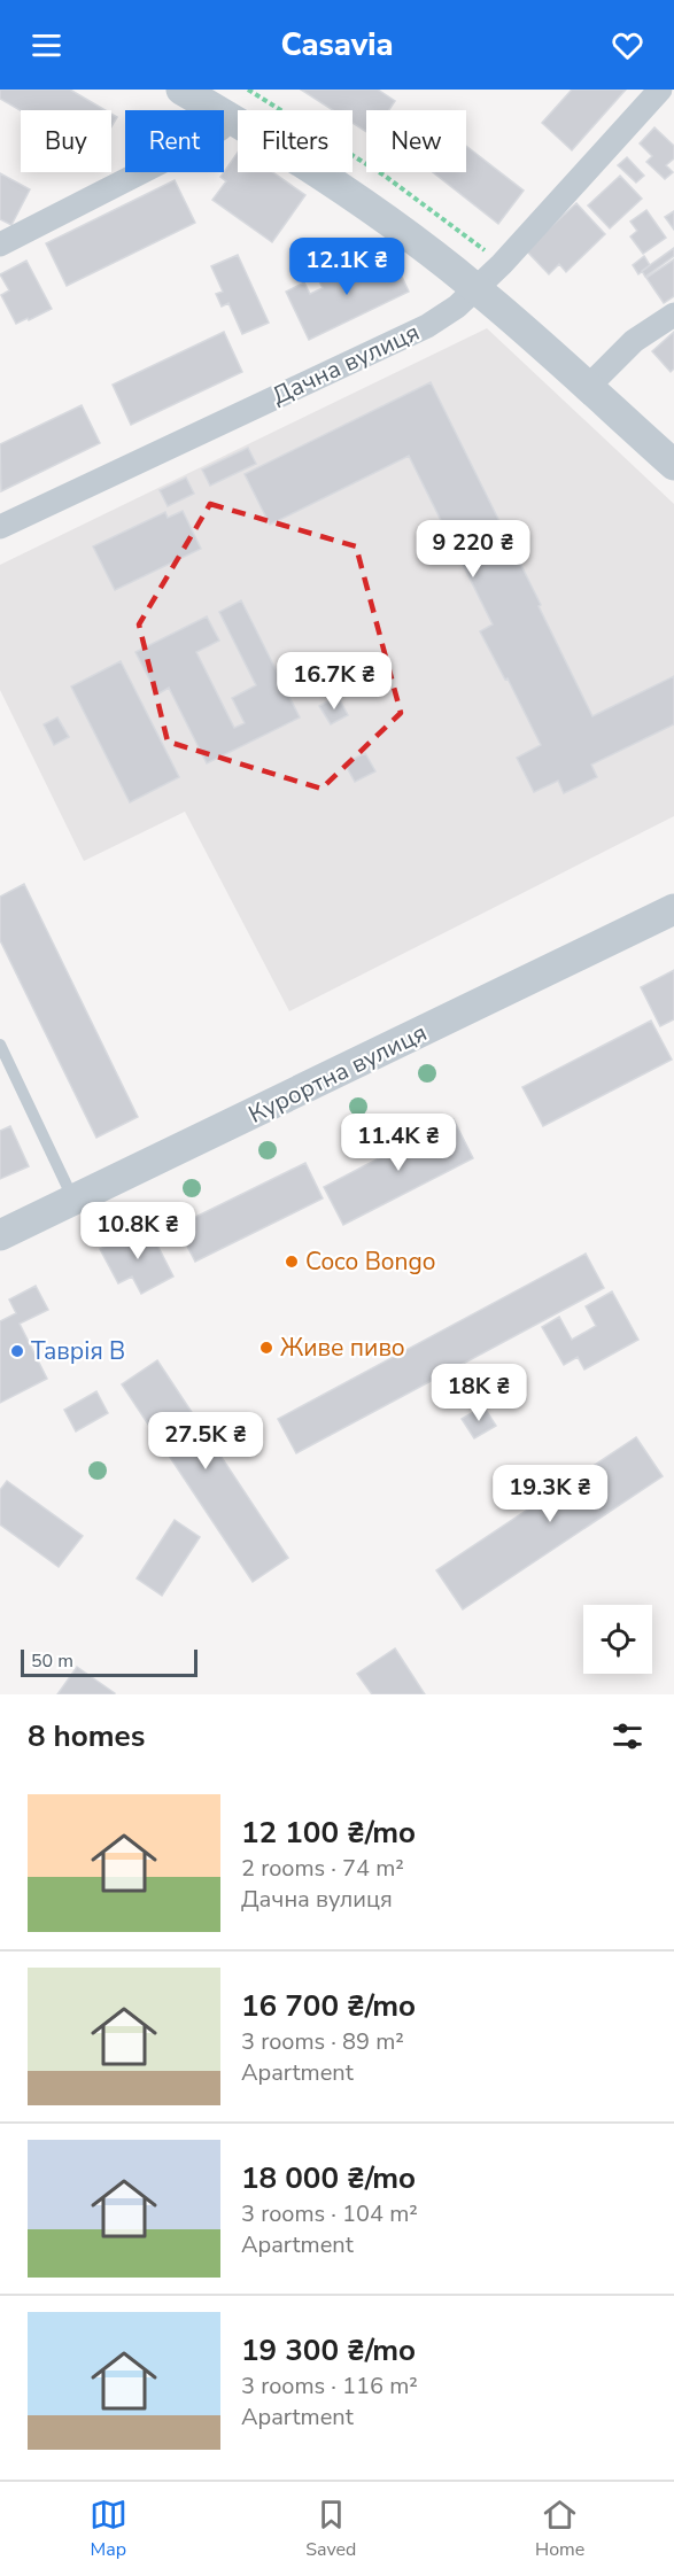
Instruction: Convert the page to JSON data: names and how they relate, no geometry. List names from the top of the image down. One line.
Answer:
{"streets":{"street":["Дачна вулиця","Курортна вулиця"]},"places":["Coco Bongo","Живе пиво","Таврія В"],"scale_bar":"50 m","page":{"header":"Casavia","chip":["Buy","Rent","Filters","New"],"price":["12.1K ₴","9 220 ₴","16.7K ₴","11.4K ₴","10.8K ₴","18K ₴","27.5K ₴","19.3K ₴"],"scale":"50 m","heading":"8 homes","list":[{"name":"12 100 ₴/mo","note":"2 rooms · 74 m² · Дачна вулиця"},{"name":"16 700 ₴/mo","note":"3 rooms · 89 m² · Apartment"},{"name":"18 000 ₴/mo","note":"3 rooms · 104 m² · Apartment"},{"name":"19 300 ₴/mo","note":"3 rooms · 116 m² · Apartment"}],"tabs":["Map","Saved","Home"]}}
